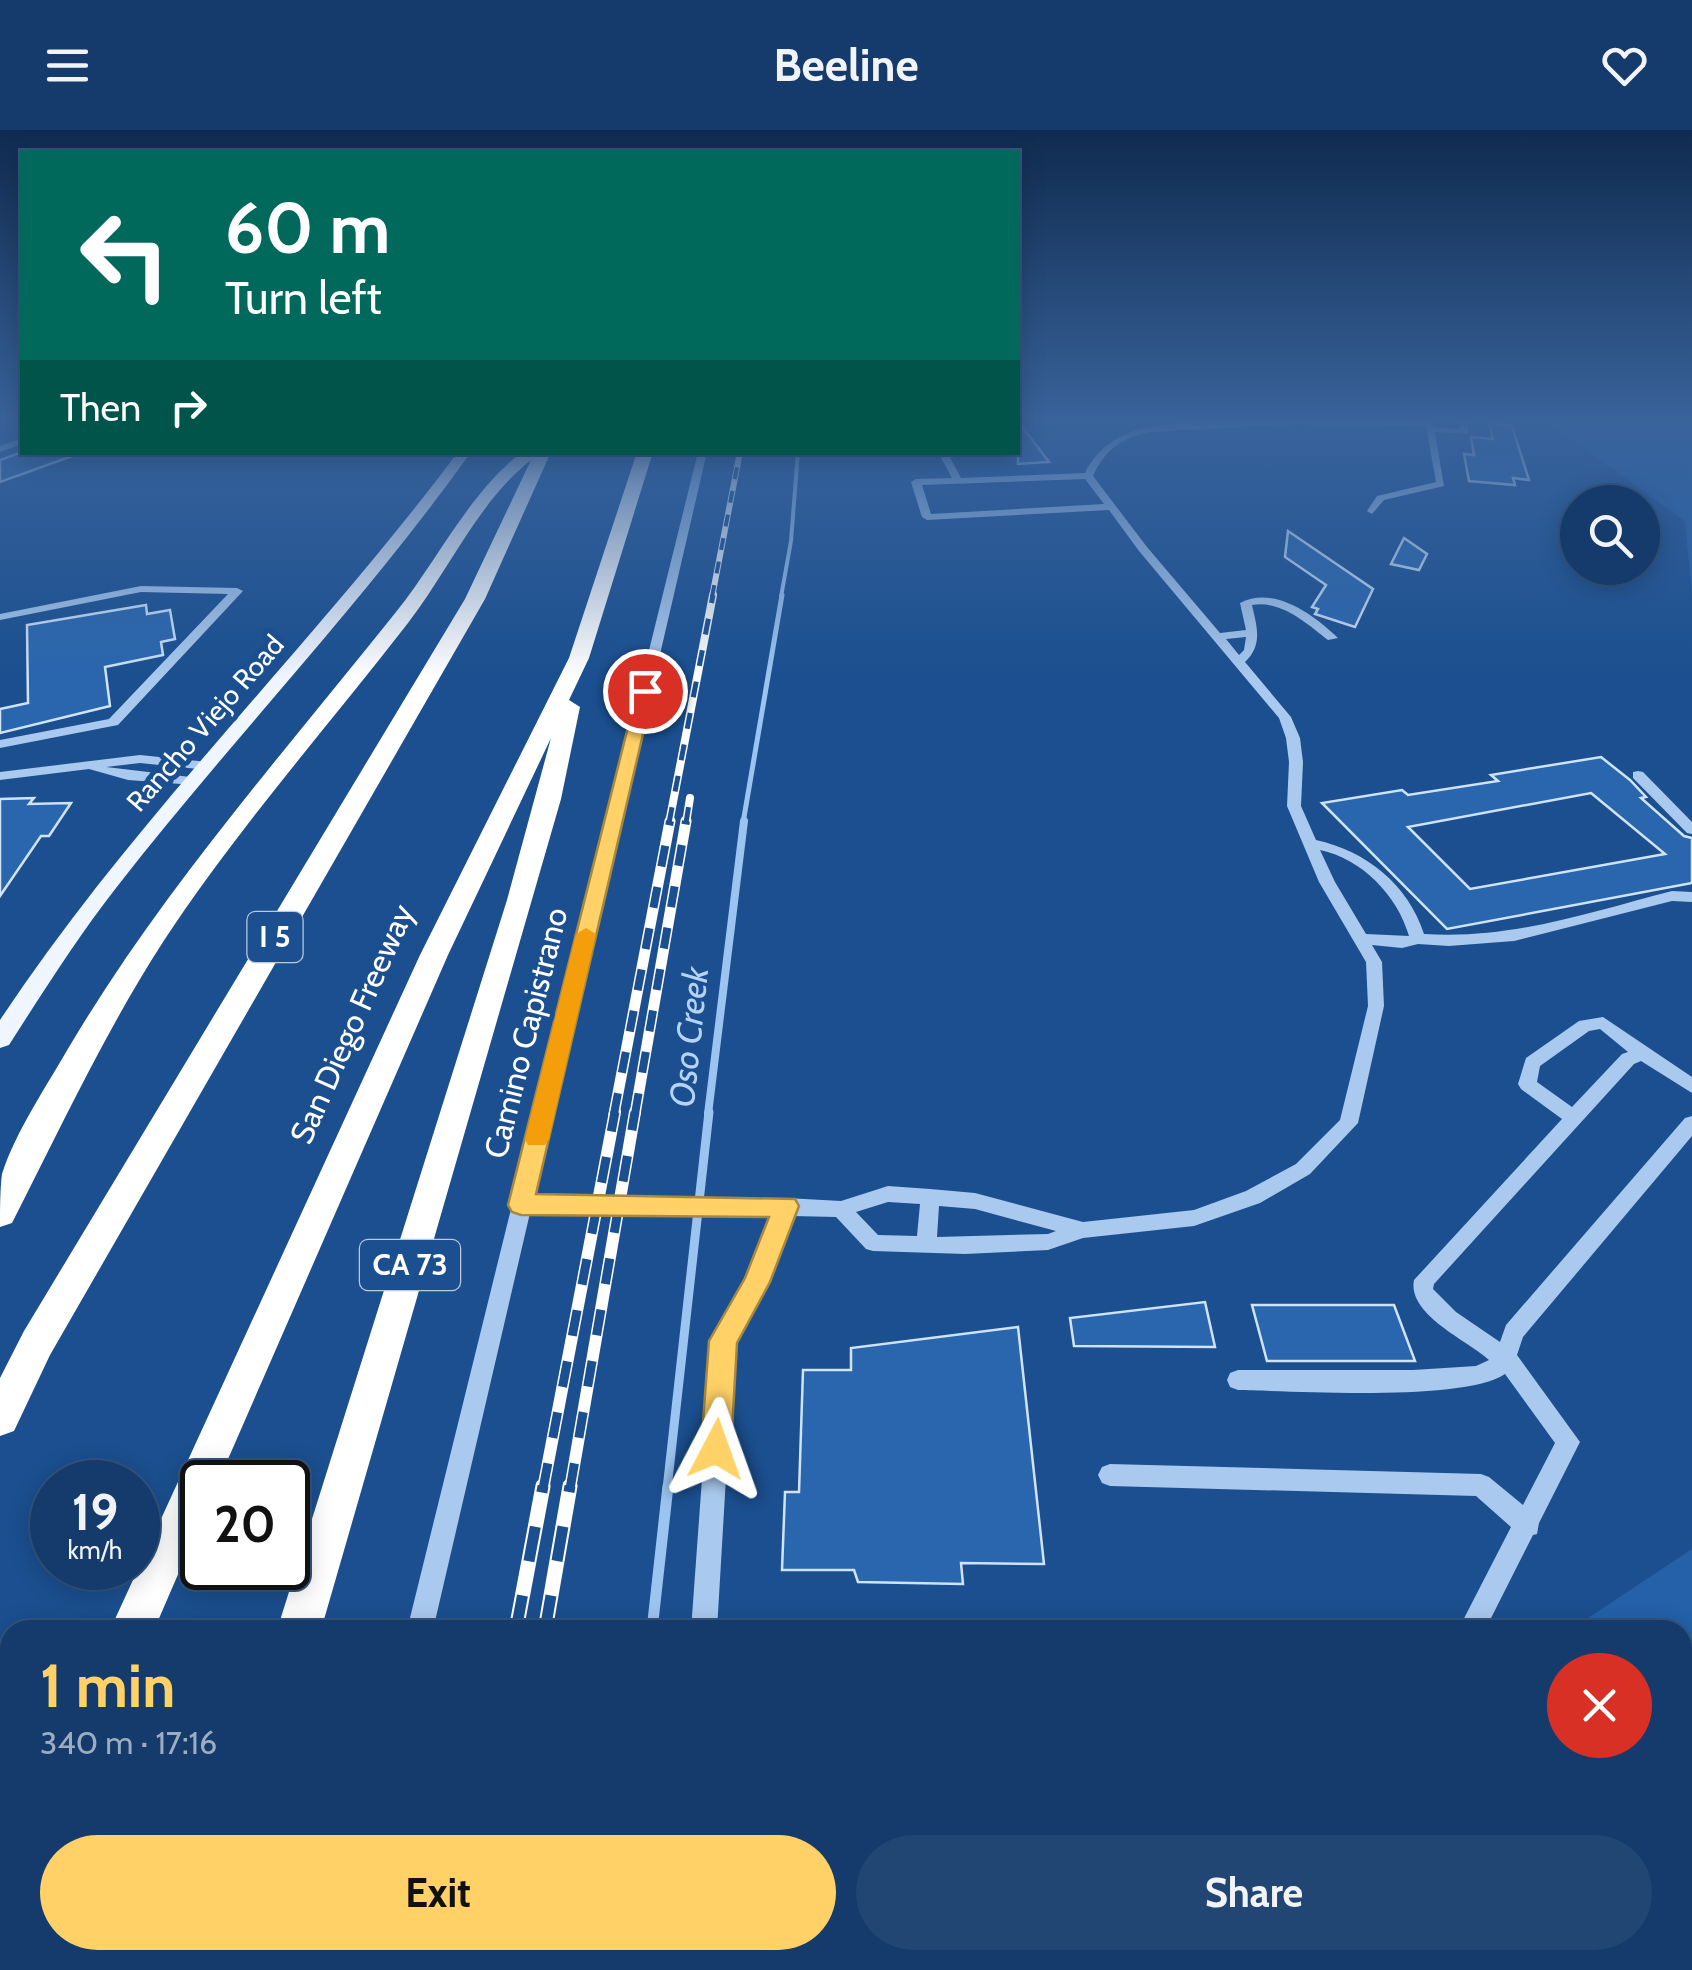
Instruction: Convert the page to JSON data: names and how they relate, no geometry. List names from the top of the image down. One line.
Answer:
{"streets":{"highway":["I 5","San Diego Freeway","CA 73"],"main road":["Rancho Viejo Road"],"street":["Camino Capistrano"]},"crossings":[["San Diego Freeway","CA 73"]],"water":["Oso Creek"],"page":{"header":"Beeline","turn":["60 m","Turn left"],"then":"Then","speed":"19 km/h","limit":"20","heading":["1 min","340 m · 17:16"],"buttons":["Exit","Share"]}}
